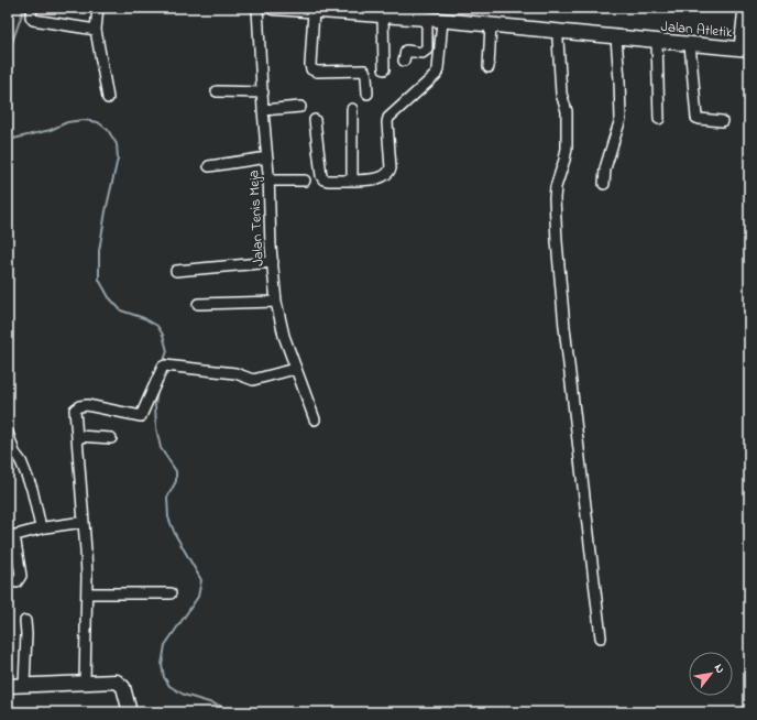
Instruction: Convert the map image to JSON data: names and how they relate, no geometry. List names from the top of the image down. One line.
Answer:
{"streets":{"street":["Jalan Atletik","Jalan Tenis Meja"]},"north":"top right"}
